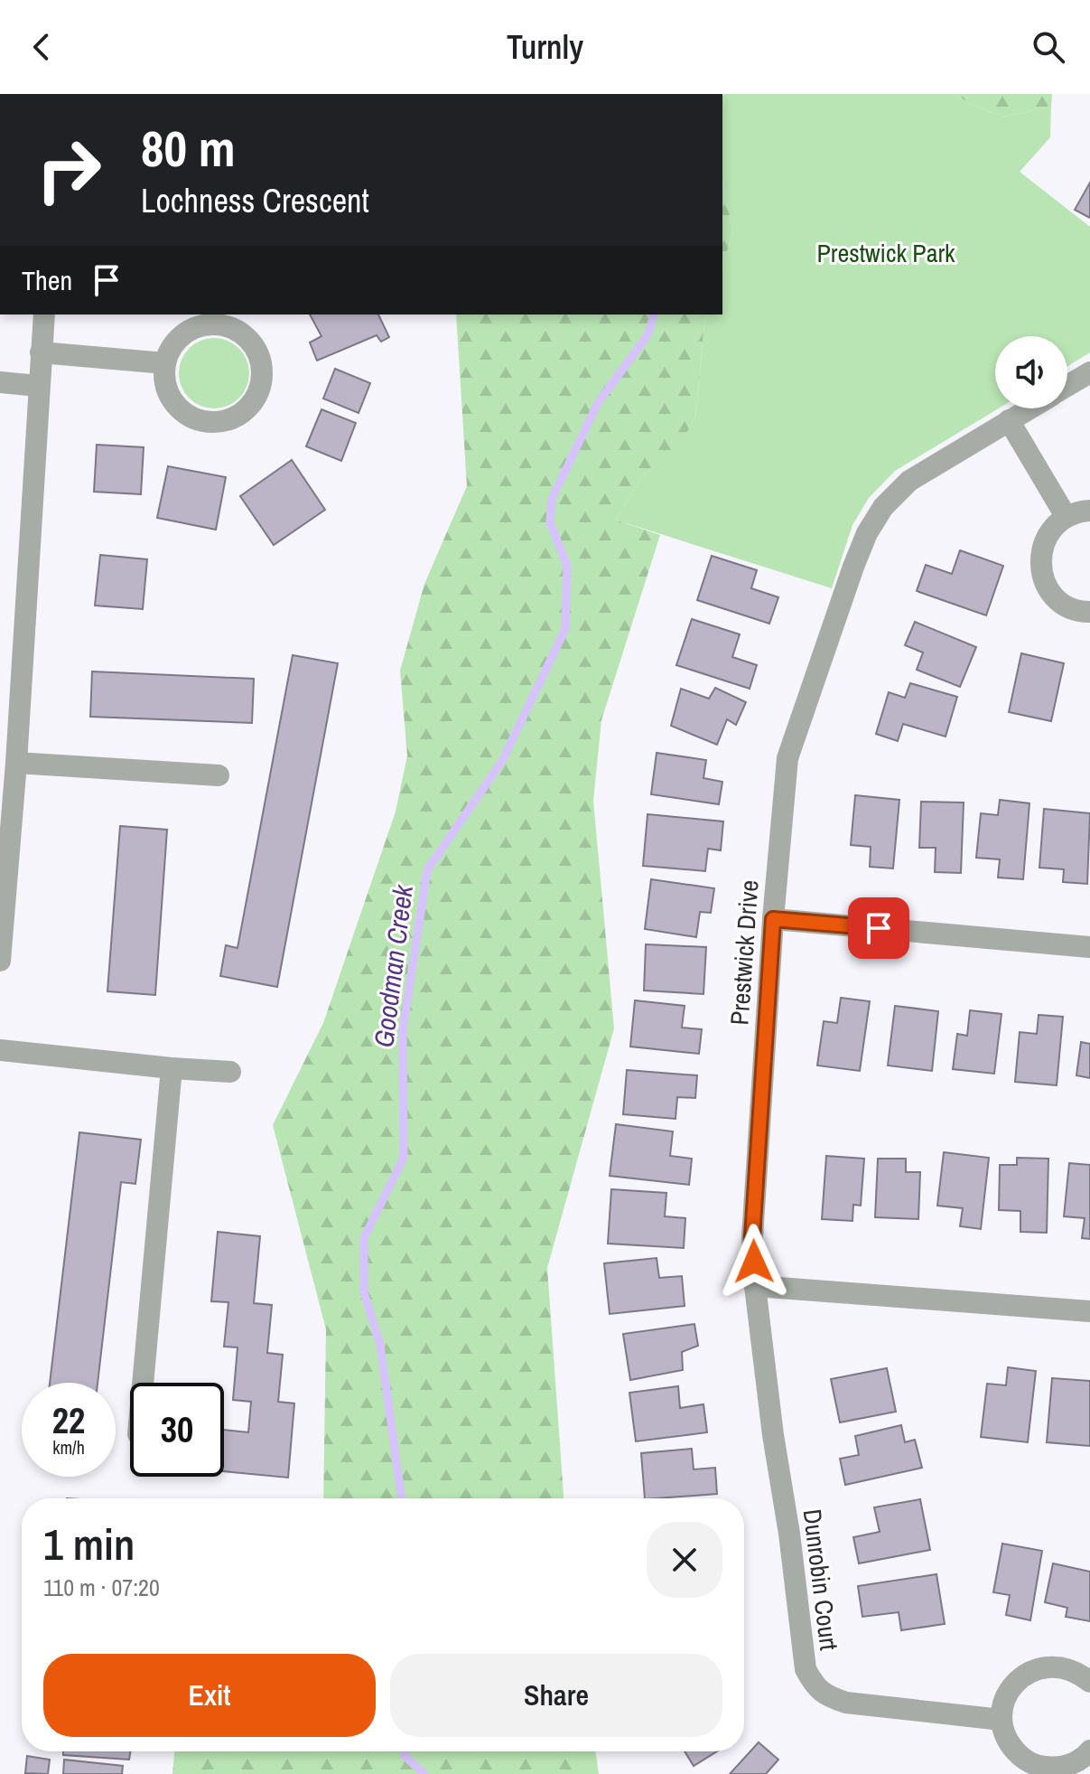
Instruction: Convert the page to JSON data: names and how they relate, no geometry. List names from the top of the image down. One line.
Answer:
{"streets":{"street":["Prestwick Drive","Dunrobin Court"]},"crossings":[["Prestwick Drive","Dunrobin Court"]],"water":["Goodman Creek"],"parks":["Prestwick Park"],"page":{"header":"Turnly","turn":["80 m","Lochness Crescent"],"then":"Then","speed":"22 km/h","limit":"30","heading":["1 min","110 m · 07:20"],"buttons":["Exit","Share"]}}
